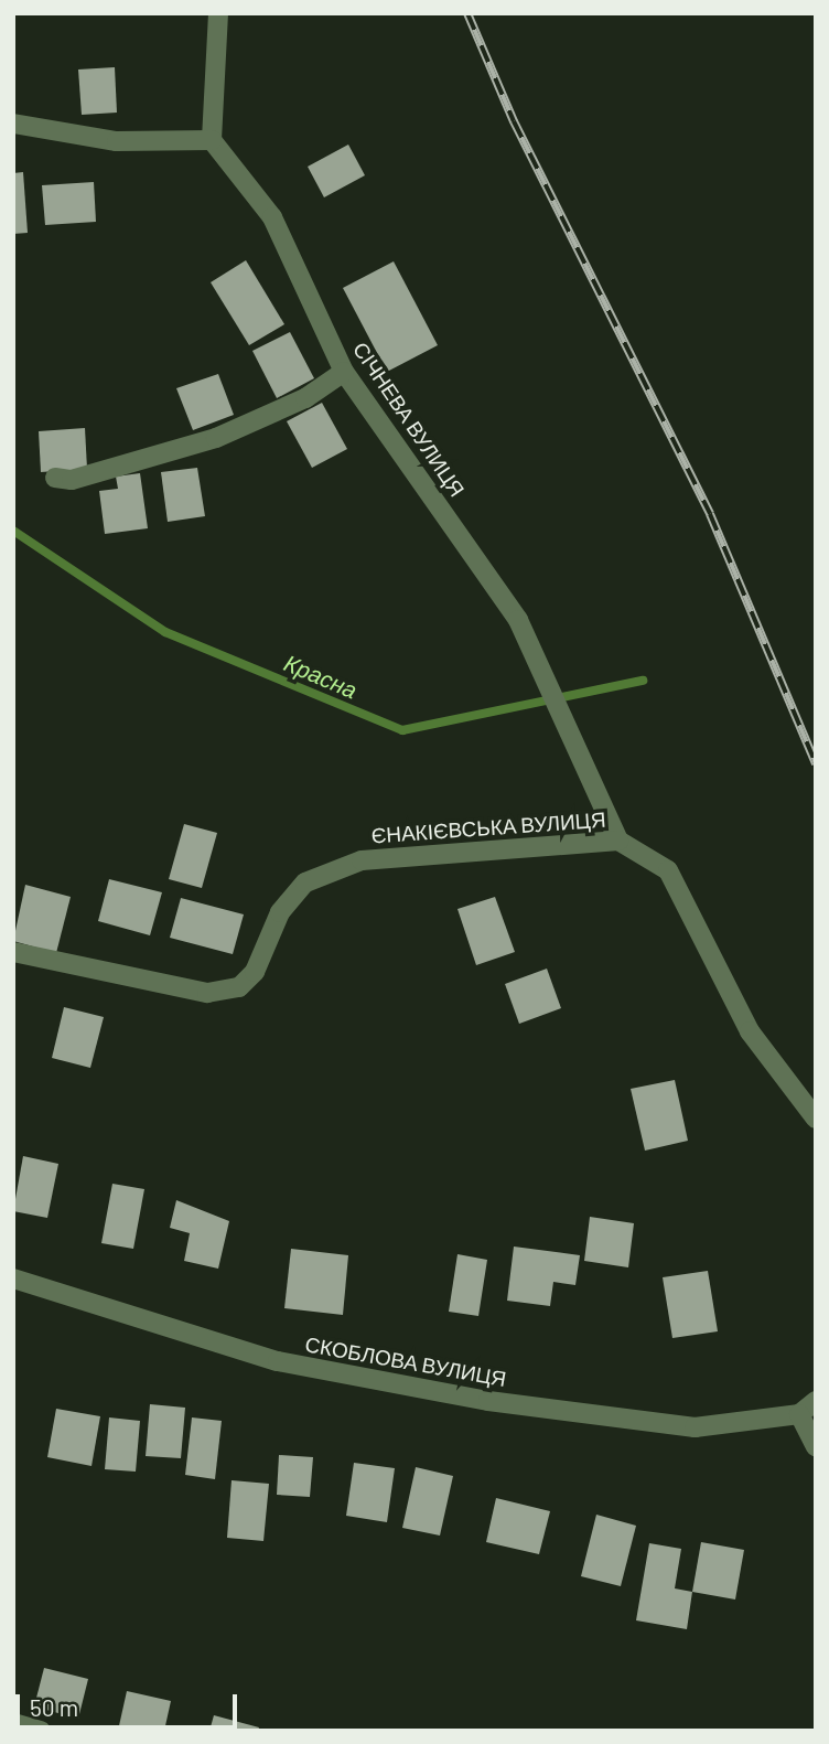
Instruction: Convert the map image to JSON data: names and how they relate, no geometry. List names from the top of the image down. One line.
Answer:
{"streets":{"street":["СІЧНЕВА ВУЛИЦЯ","ЄНАКІЄВСЬКА ВУЛИЦЯ","СКОБЛОВА ВУЛИЦЯ"]},"crossings":[["СІЧНЕВА ВУЛИЦЯ","ЄНАКІЄВСЬКА ВУЛИЦЯ"]],"water":["Красна"],"scale_bar":"50 m"}
